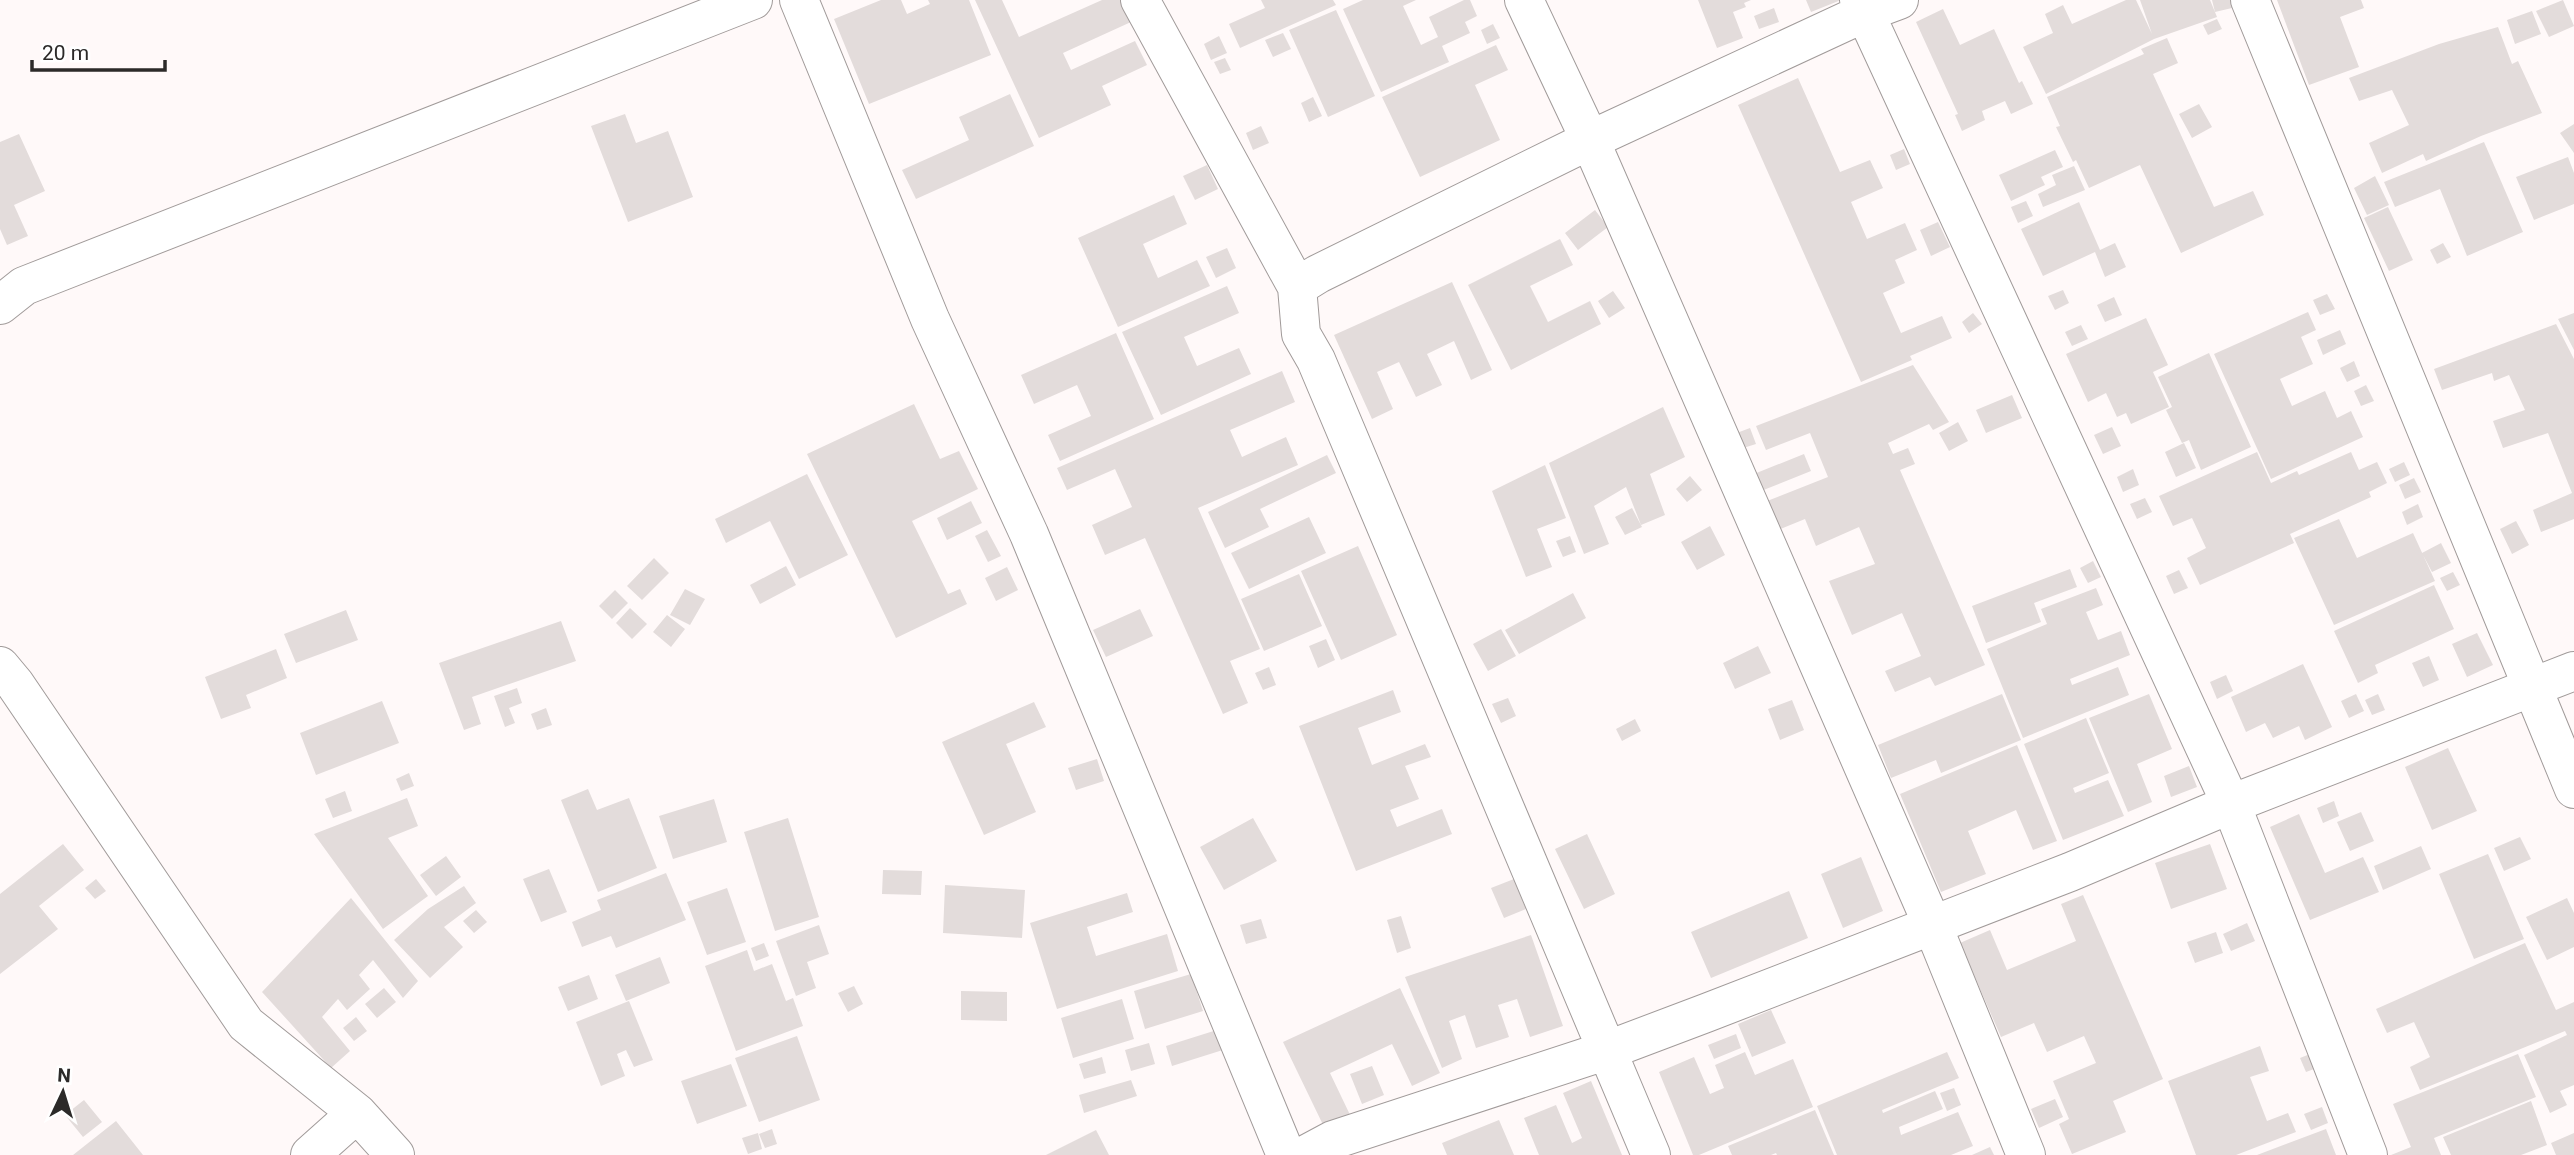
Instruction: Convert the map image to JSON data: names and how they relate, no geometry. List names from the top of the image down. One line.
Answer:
{"scale_bar":"20 m","north":"top"}
